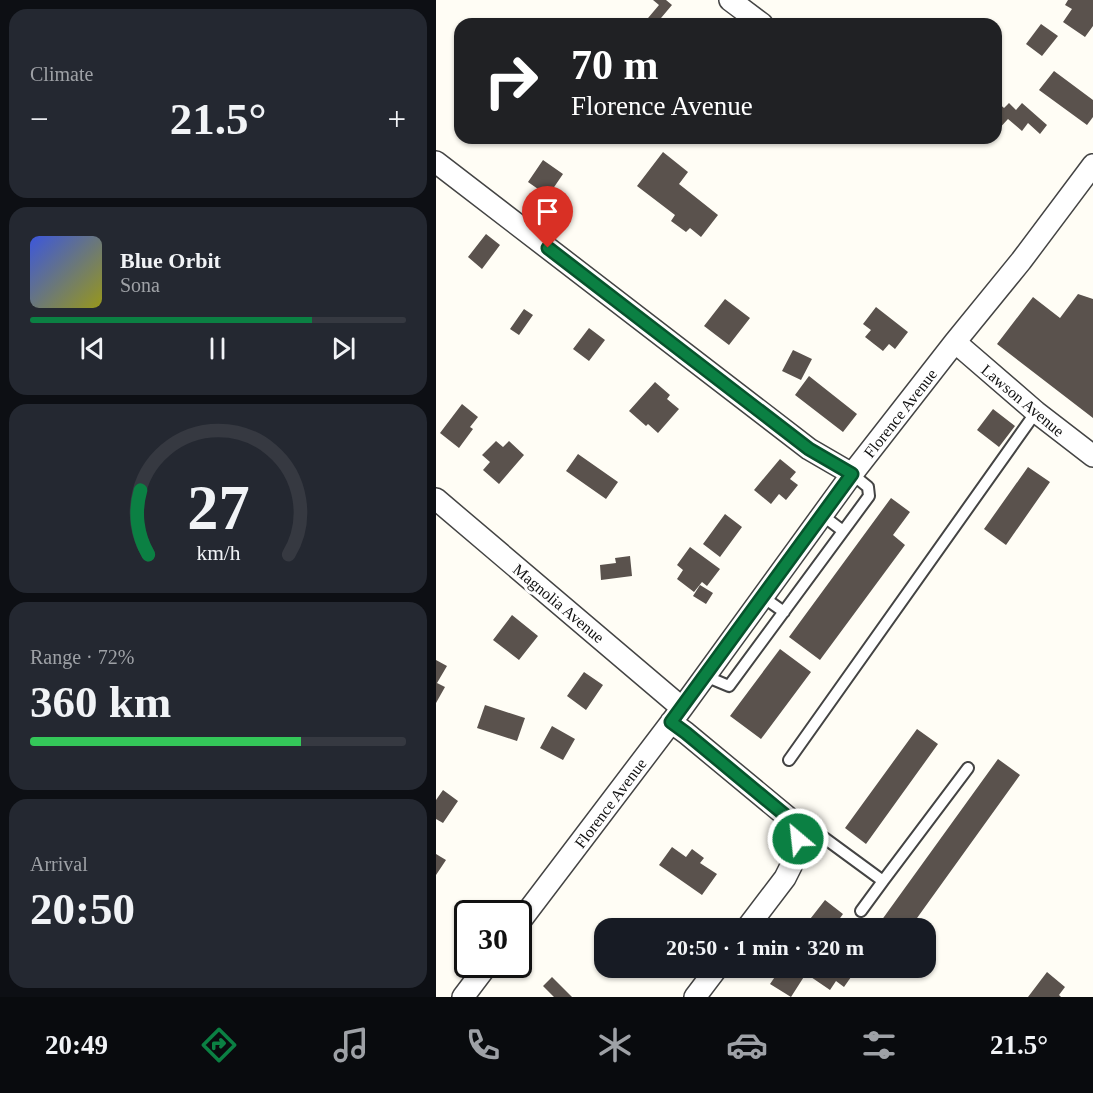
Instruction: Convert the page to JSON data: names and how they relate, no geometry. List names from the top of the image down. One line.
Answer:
{"streets":{"street":["Lawson Avenue","Florence Avenue","Magnolia Avenue"]},"crossings":[["Lawson Avenue","Florence Avenue"],["Florence Avenue","Magnolia Avenue"]],"page":{"tile":["Climate",["Range · 72%","360 km"],["Arrival","20:50"]],"turn":["70 m","Florence Avenue"],"heat":["−","21.5°","+"],"song":["Blue Orbit","Sona"],"limit":"30","trip":"20:50 · 1 min · 320 m","tabs":["20:49","21.5°"],"gauge":["27","km/h"]}}
